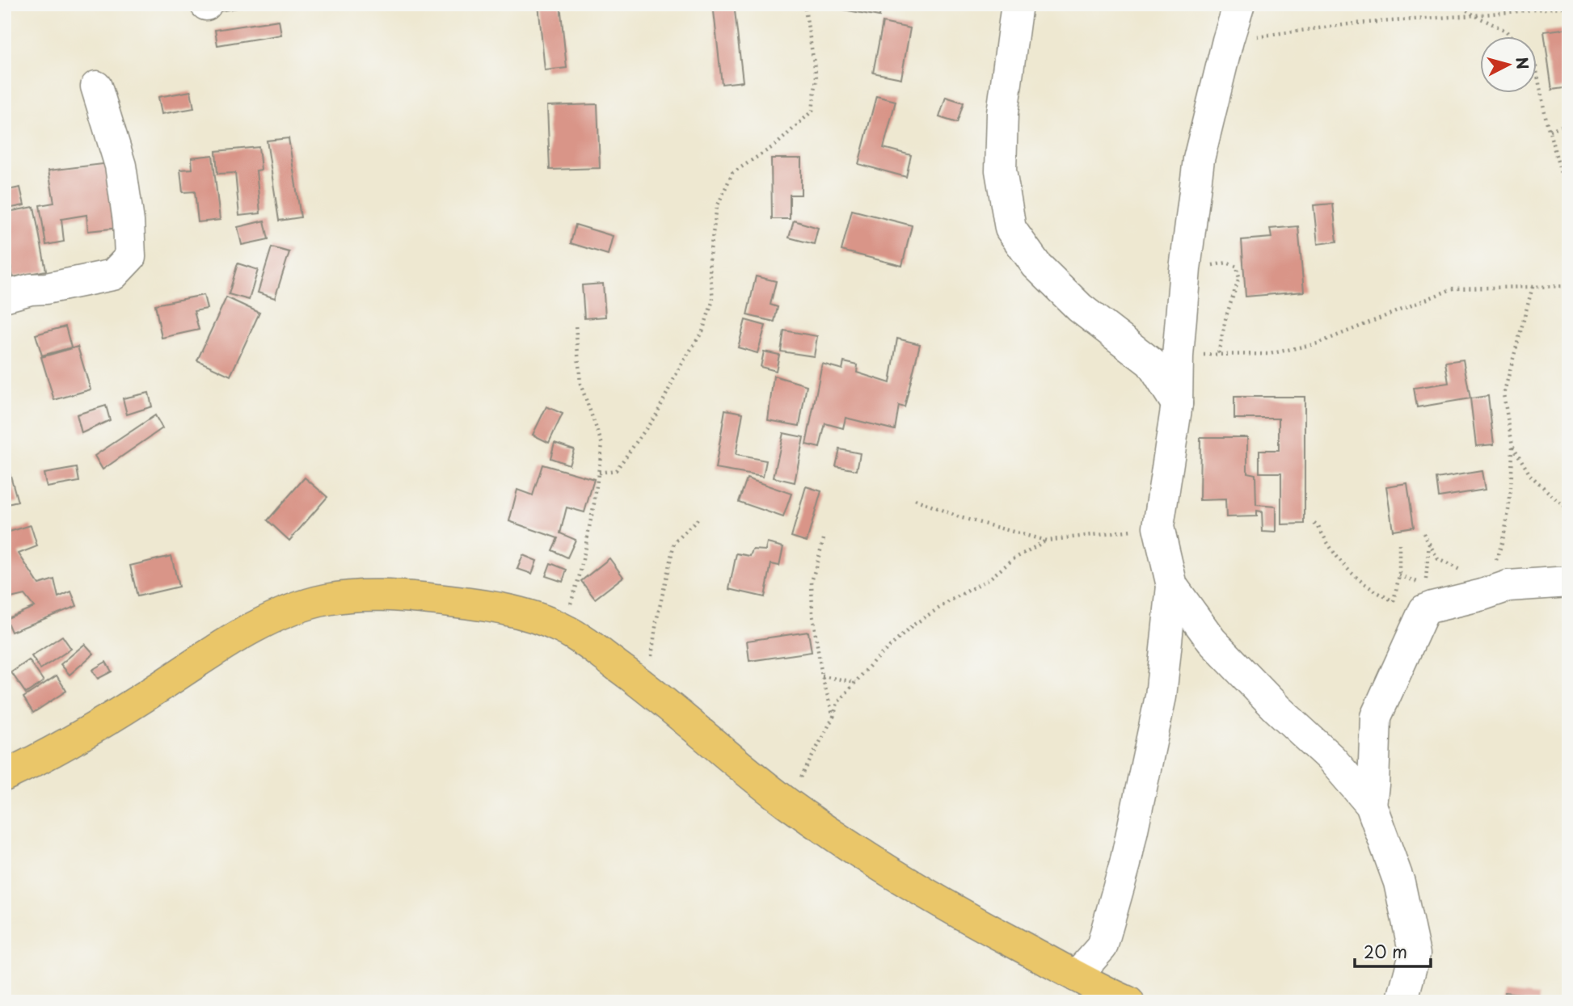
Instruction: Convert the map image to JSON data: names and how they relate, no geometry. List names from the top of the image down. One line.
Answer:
{"scale_bar":"20 m","north":"right"}
